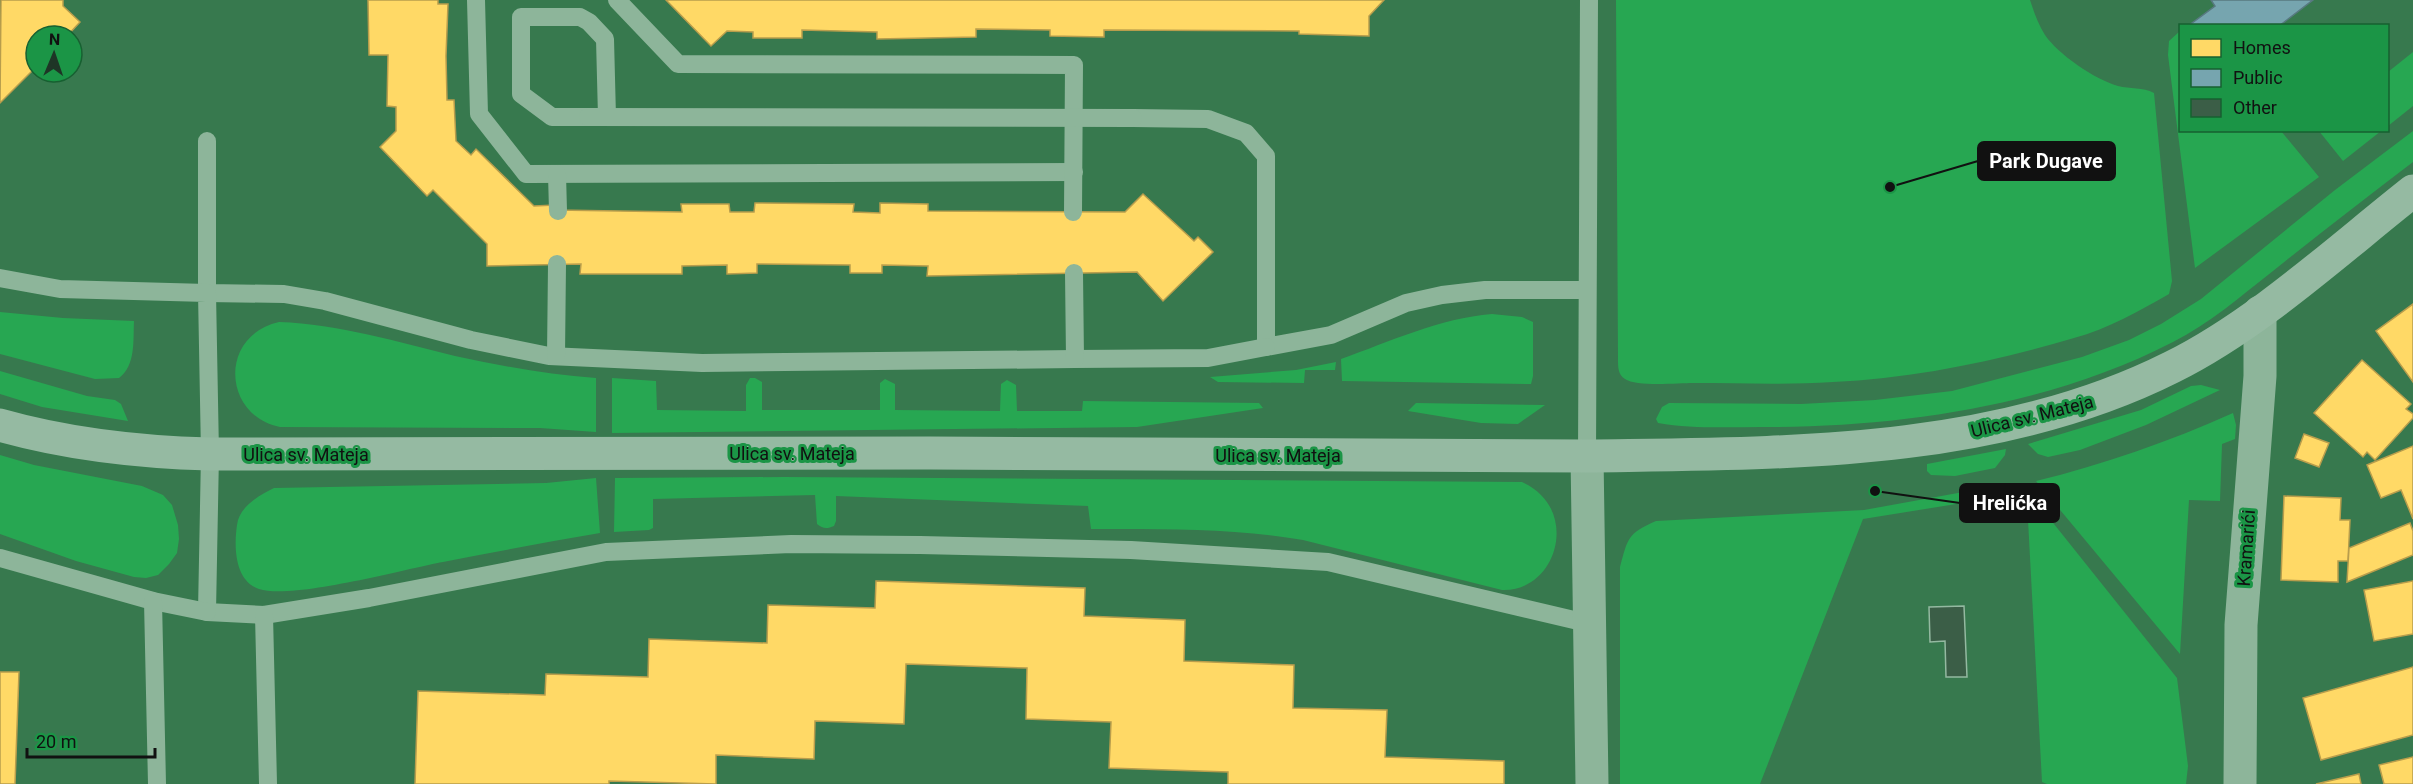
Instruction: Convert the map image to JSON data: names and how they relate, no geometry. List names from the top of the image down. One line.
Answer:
{"streets":{"street":["Ulica sv. Mateja","Kramarići"]},"crossings":[["Ulica sv. Mateja","Kramarići"]],"places":["Park Dugave","Hrelićka"],"legend":["Homes","Public","Other"],"scale_bar":"20 m","north":"top"}
